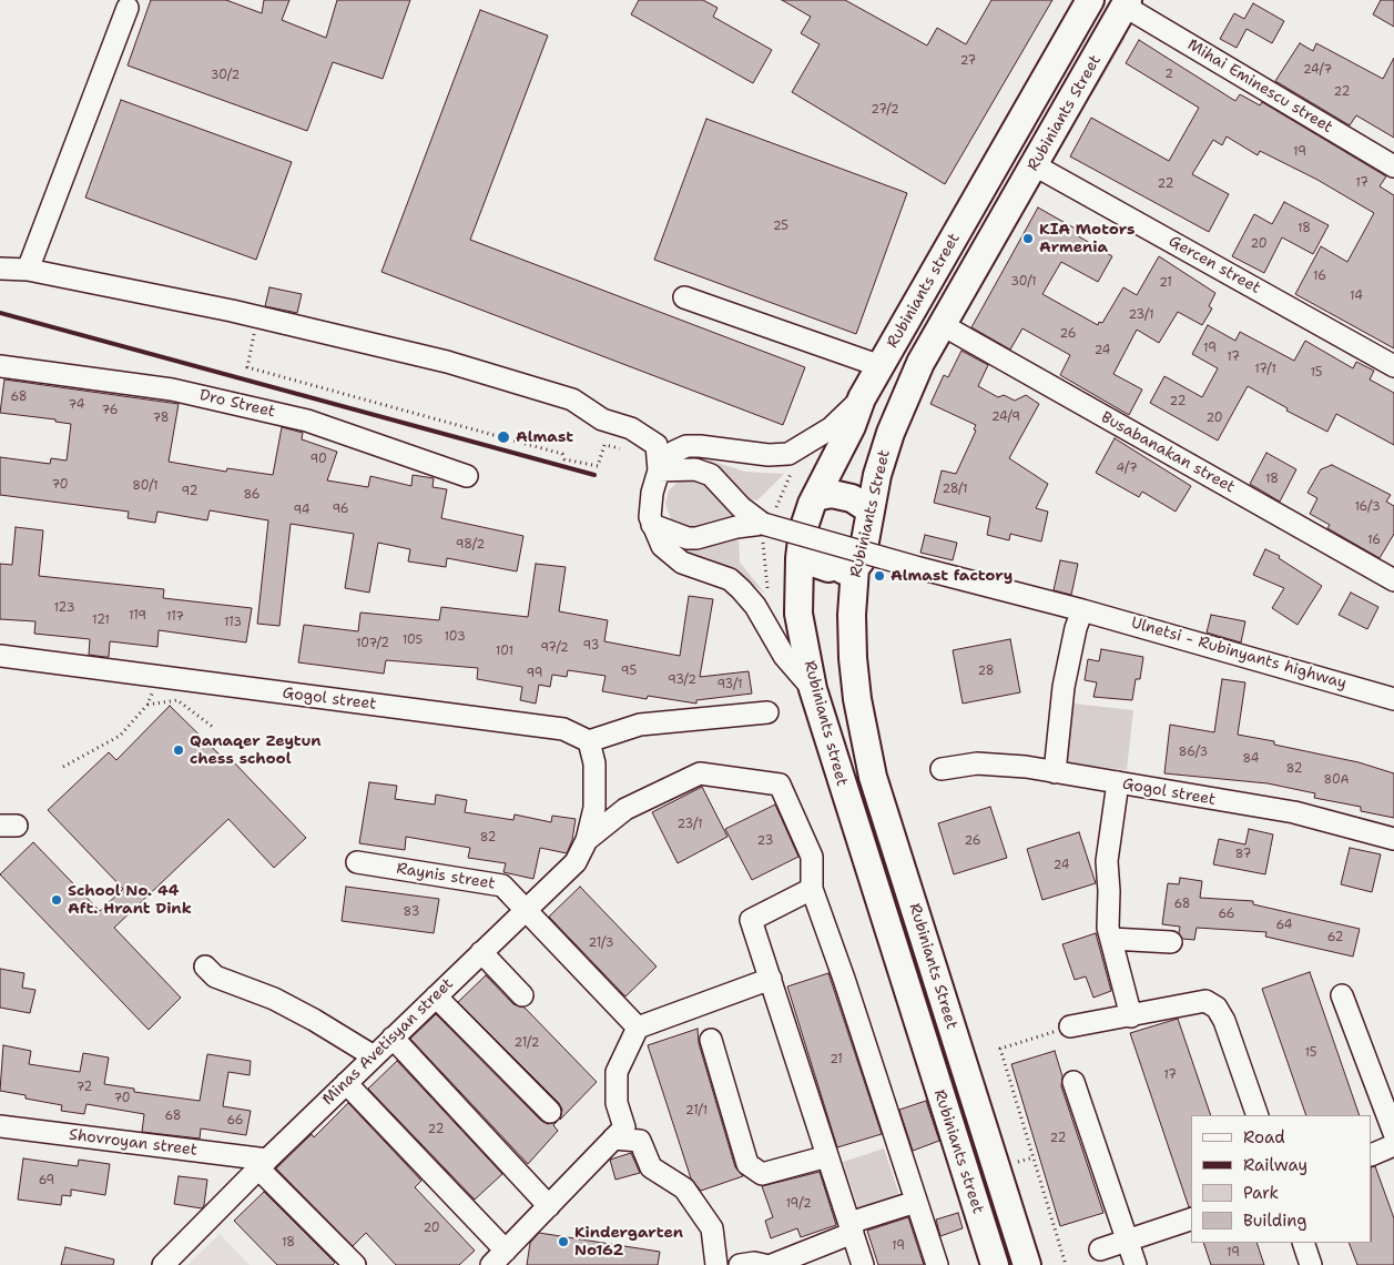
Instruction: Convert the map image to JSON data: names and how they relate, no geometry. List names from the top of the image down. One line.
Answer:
{"streets":{"main road":["Rubiniants Street","Rubiniants street"],"street":["Mihai Eminescu street","Gercen street","Dro Street","Busabanakan street","Ulnetsi - Rubinyants highway","Gogol street","Raynis street","Minas Avetisyan street","Shovroyan street"]},"crossings":[["Mihai Eminescu street","Rubiniants Street"],["Rubiniants Street","Gercen street"],["Rubiniants Street","Busabanakan street"],["Gogol street","Minas Avetisyan street"],["Raynis street","Minas Avetisyan street"],["Minas Avetisyan street","Shovroyan street"]],"places":["KIA Motors Armenia","Almast","Almast factory","Qanaqer Zeytun chess school","School No. 44 Aft. Hrant Dink","Kindergarten No162"],"house_numbers":["27","24/7","2","30/2","22","27/2","19","17","22","25","18","20","16","30/1","21","14","23/1","26","19","24","17","17/1","15","68","22","74","76","24/9","78","20","90","4/7","18","70","80/1","28/1","92","86","16/3","96","94","16","98/2","123","119","117","121","113","103","105","107/2","93","97/2","101","95","28","99","93/2","93/1","86/3","84","82","80A","23/1","82","23","26","87","24","68","83","66","64","62","21/3","21/2","15","21","17","72","70","21/1","68","66","22","22","69","19/2","20","18","19","19"],"legend":["Road","Railway","Park","Building"]}
